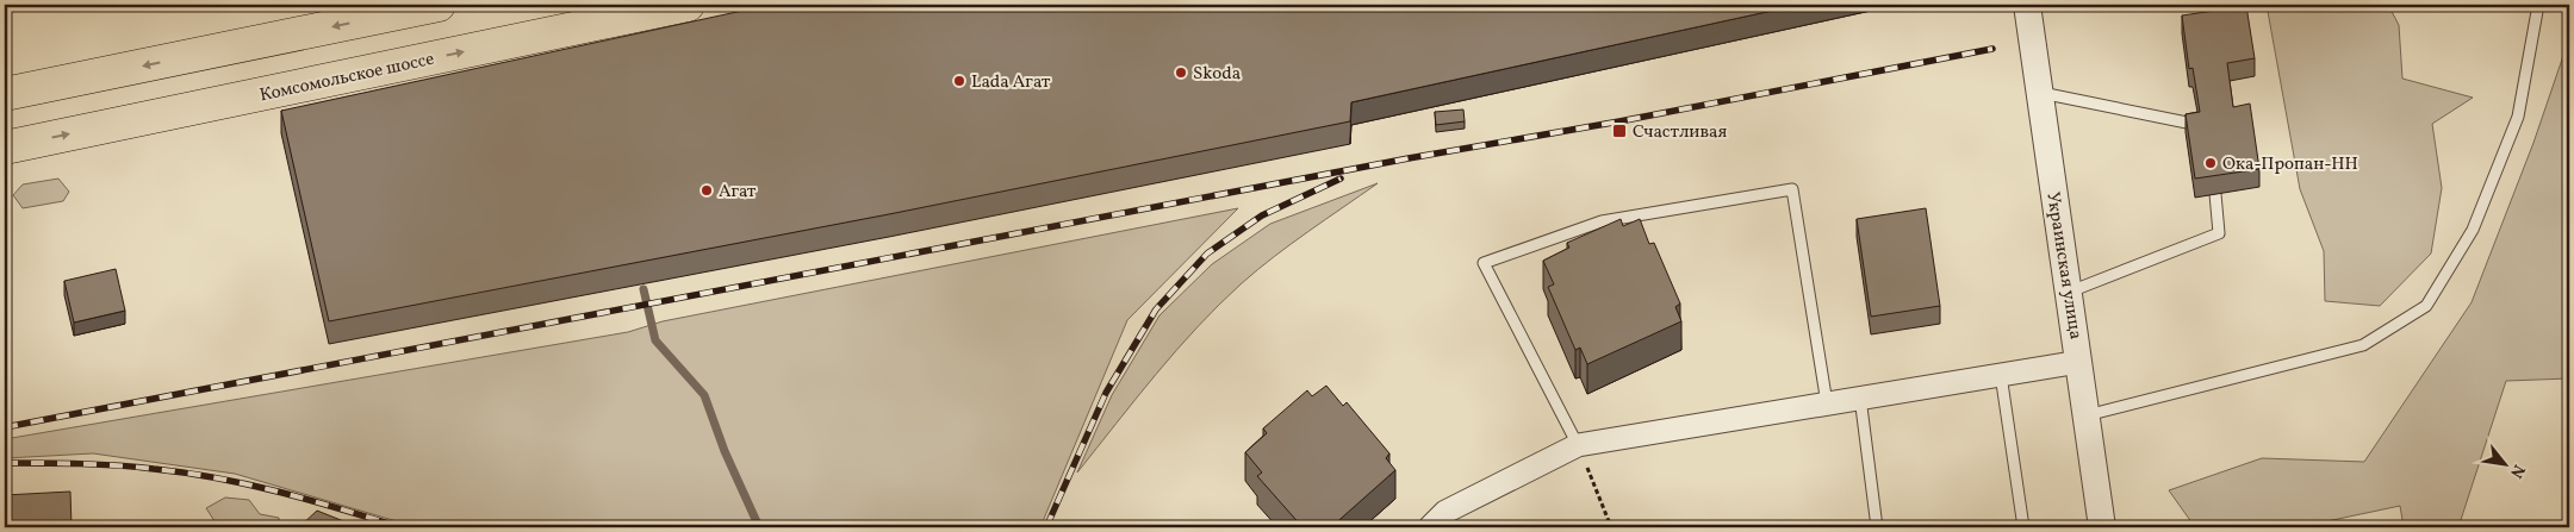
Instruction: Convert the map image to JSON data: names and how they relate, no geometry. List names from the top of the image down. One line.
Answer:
{"streets":{"main road":["Комсомольское шоссе"],"street":["Украинская улица"]},"places":{"other":["Skoda","Lada Агат","Ока-Пропан-НН","Агат"],"transit":["Счастливая"]},"north":"bottom right"}
